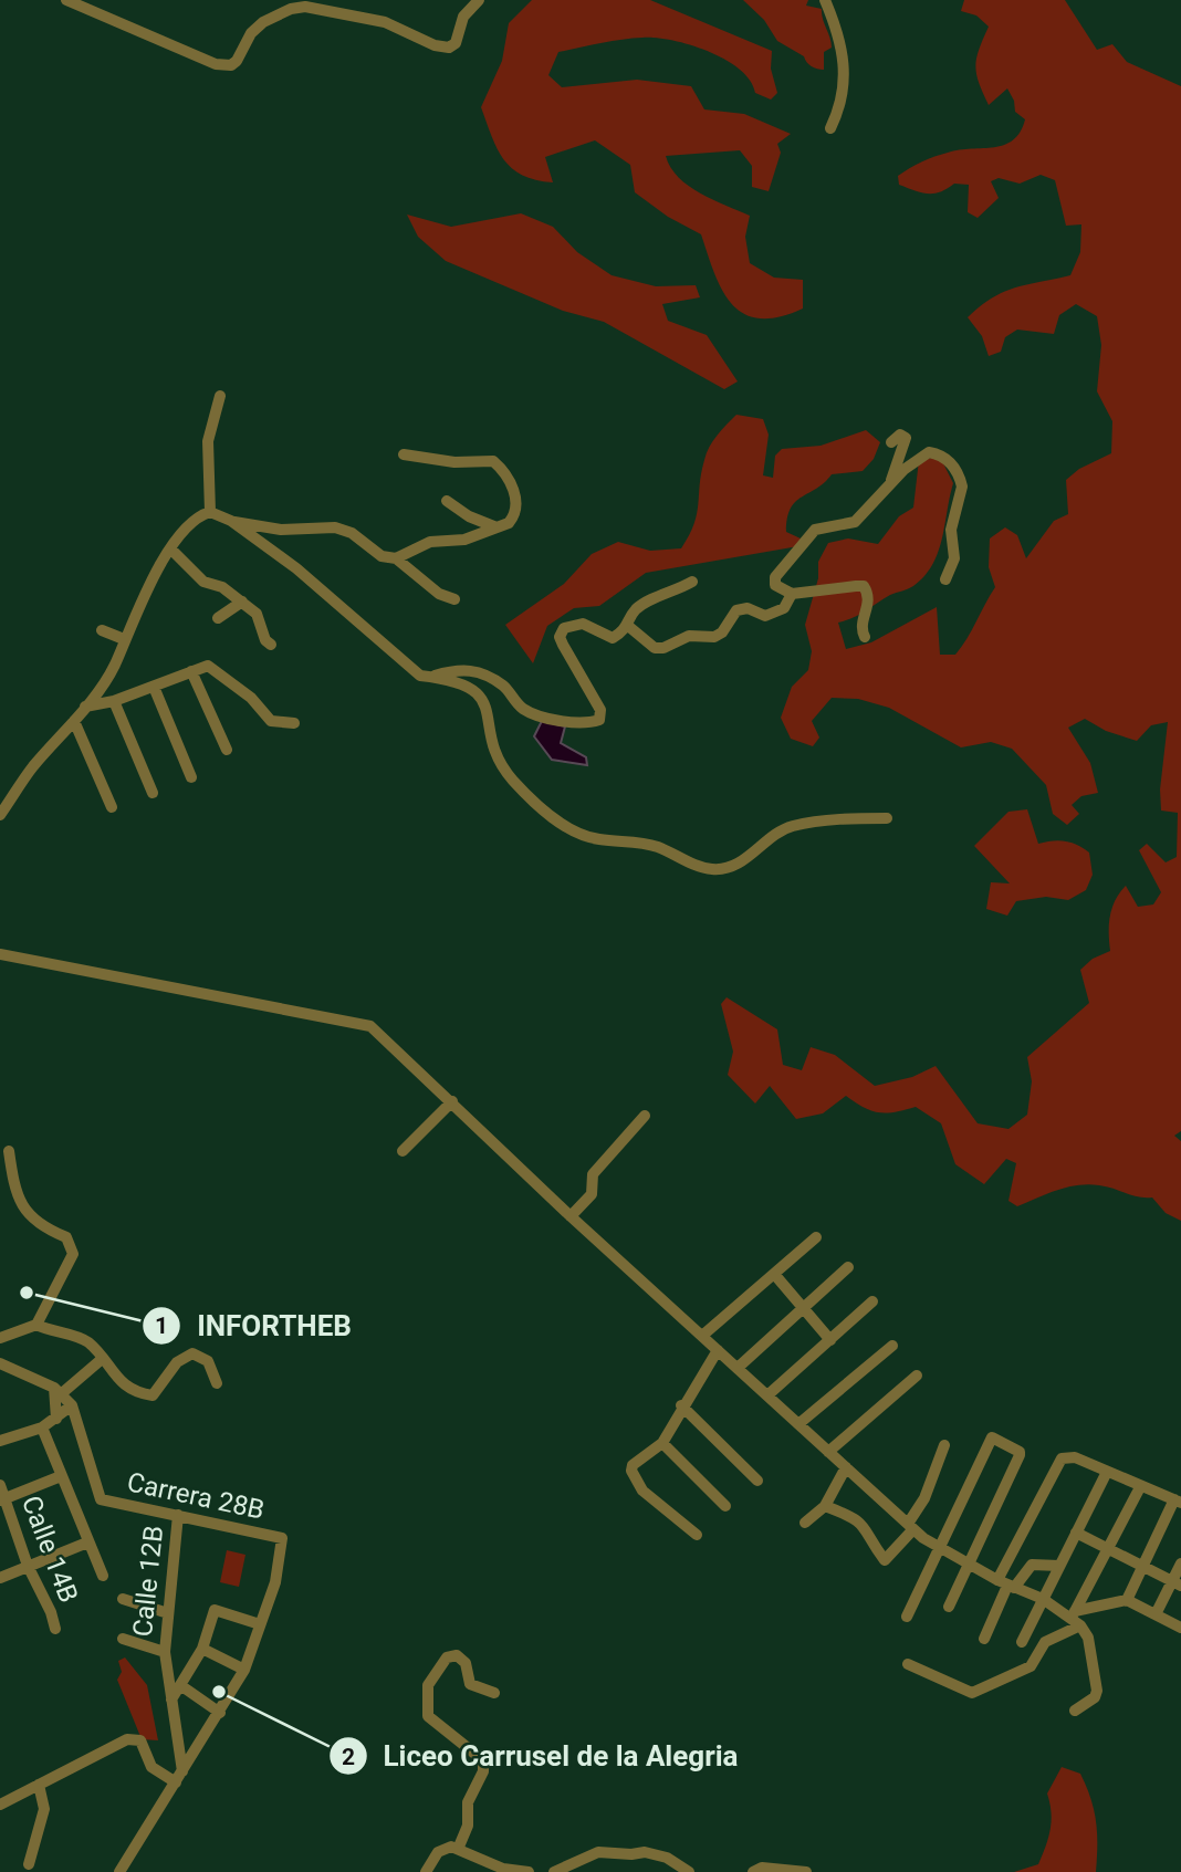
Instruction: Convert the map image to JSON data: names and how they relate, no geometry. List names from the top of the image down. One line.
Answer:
{"streets":{"street":["Carrera 28B","Calle 14B","Calle 12B"]},"crossings":[["Carrera 28B","Calle 12B"]],"places":["INFORTHEB","Liceo Carrusel de la Alegria"]}
